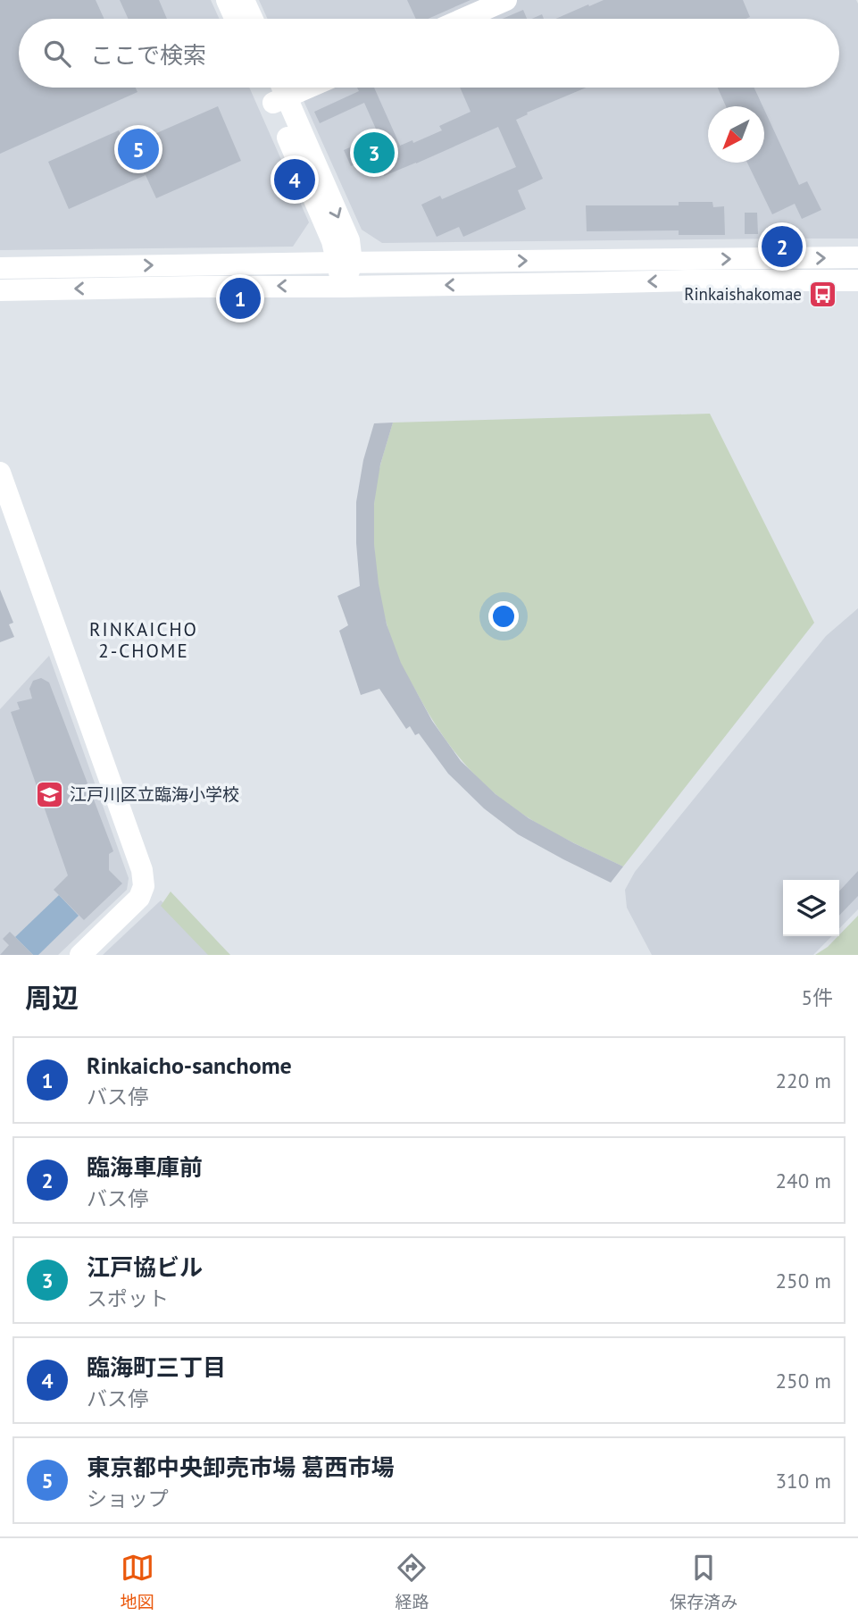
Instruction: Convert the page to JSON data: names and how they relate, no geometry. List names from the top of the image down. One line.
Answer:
{"districts":["RINKAICHO 2-CHOME"],"places":{"bus stop":["Rinkaishakomae"],"school or university":["江戸川区立臨海小学校"]},"north":"bottom left","page":{"search":"ここで検索","pins":["5","3","4","2","1"],"heading":["周辺","5件"],"list":[{"mark":"1","name":"Rinkaicho-sanchome","note":"バス停","value":"220 m"},{"mark":"2","name":"臨海車庫前","note":"バス停","value":"240 m"},{"mark":"3","name":"江戸協ビル","note":"スポット","value":"250 m"},{"mark":"4","name":"臨海町三丁目","note":"バス停","value":"250 m"},{"mark":"5","name":"東京都中央卸売市場 葛西市場","note":"ショップ","value":"310 m"}],"nav":["地図","経路","保存済み"]}}
